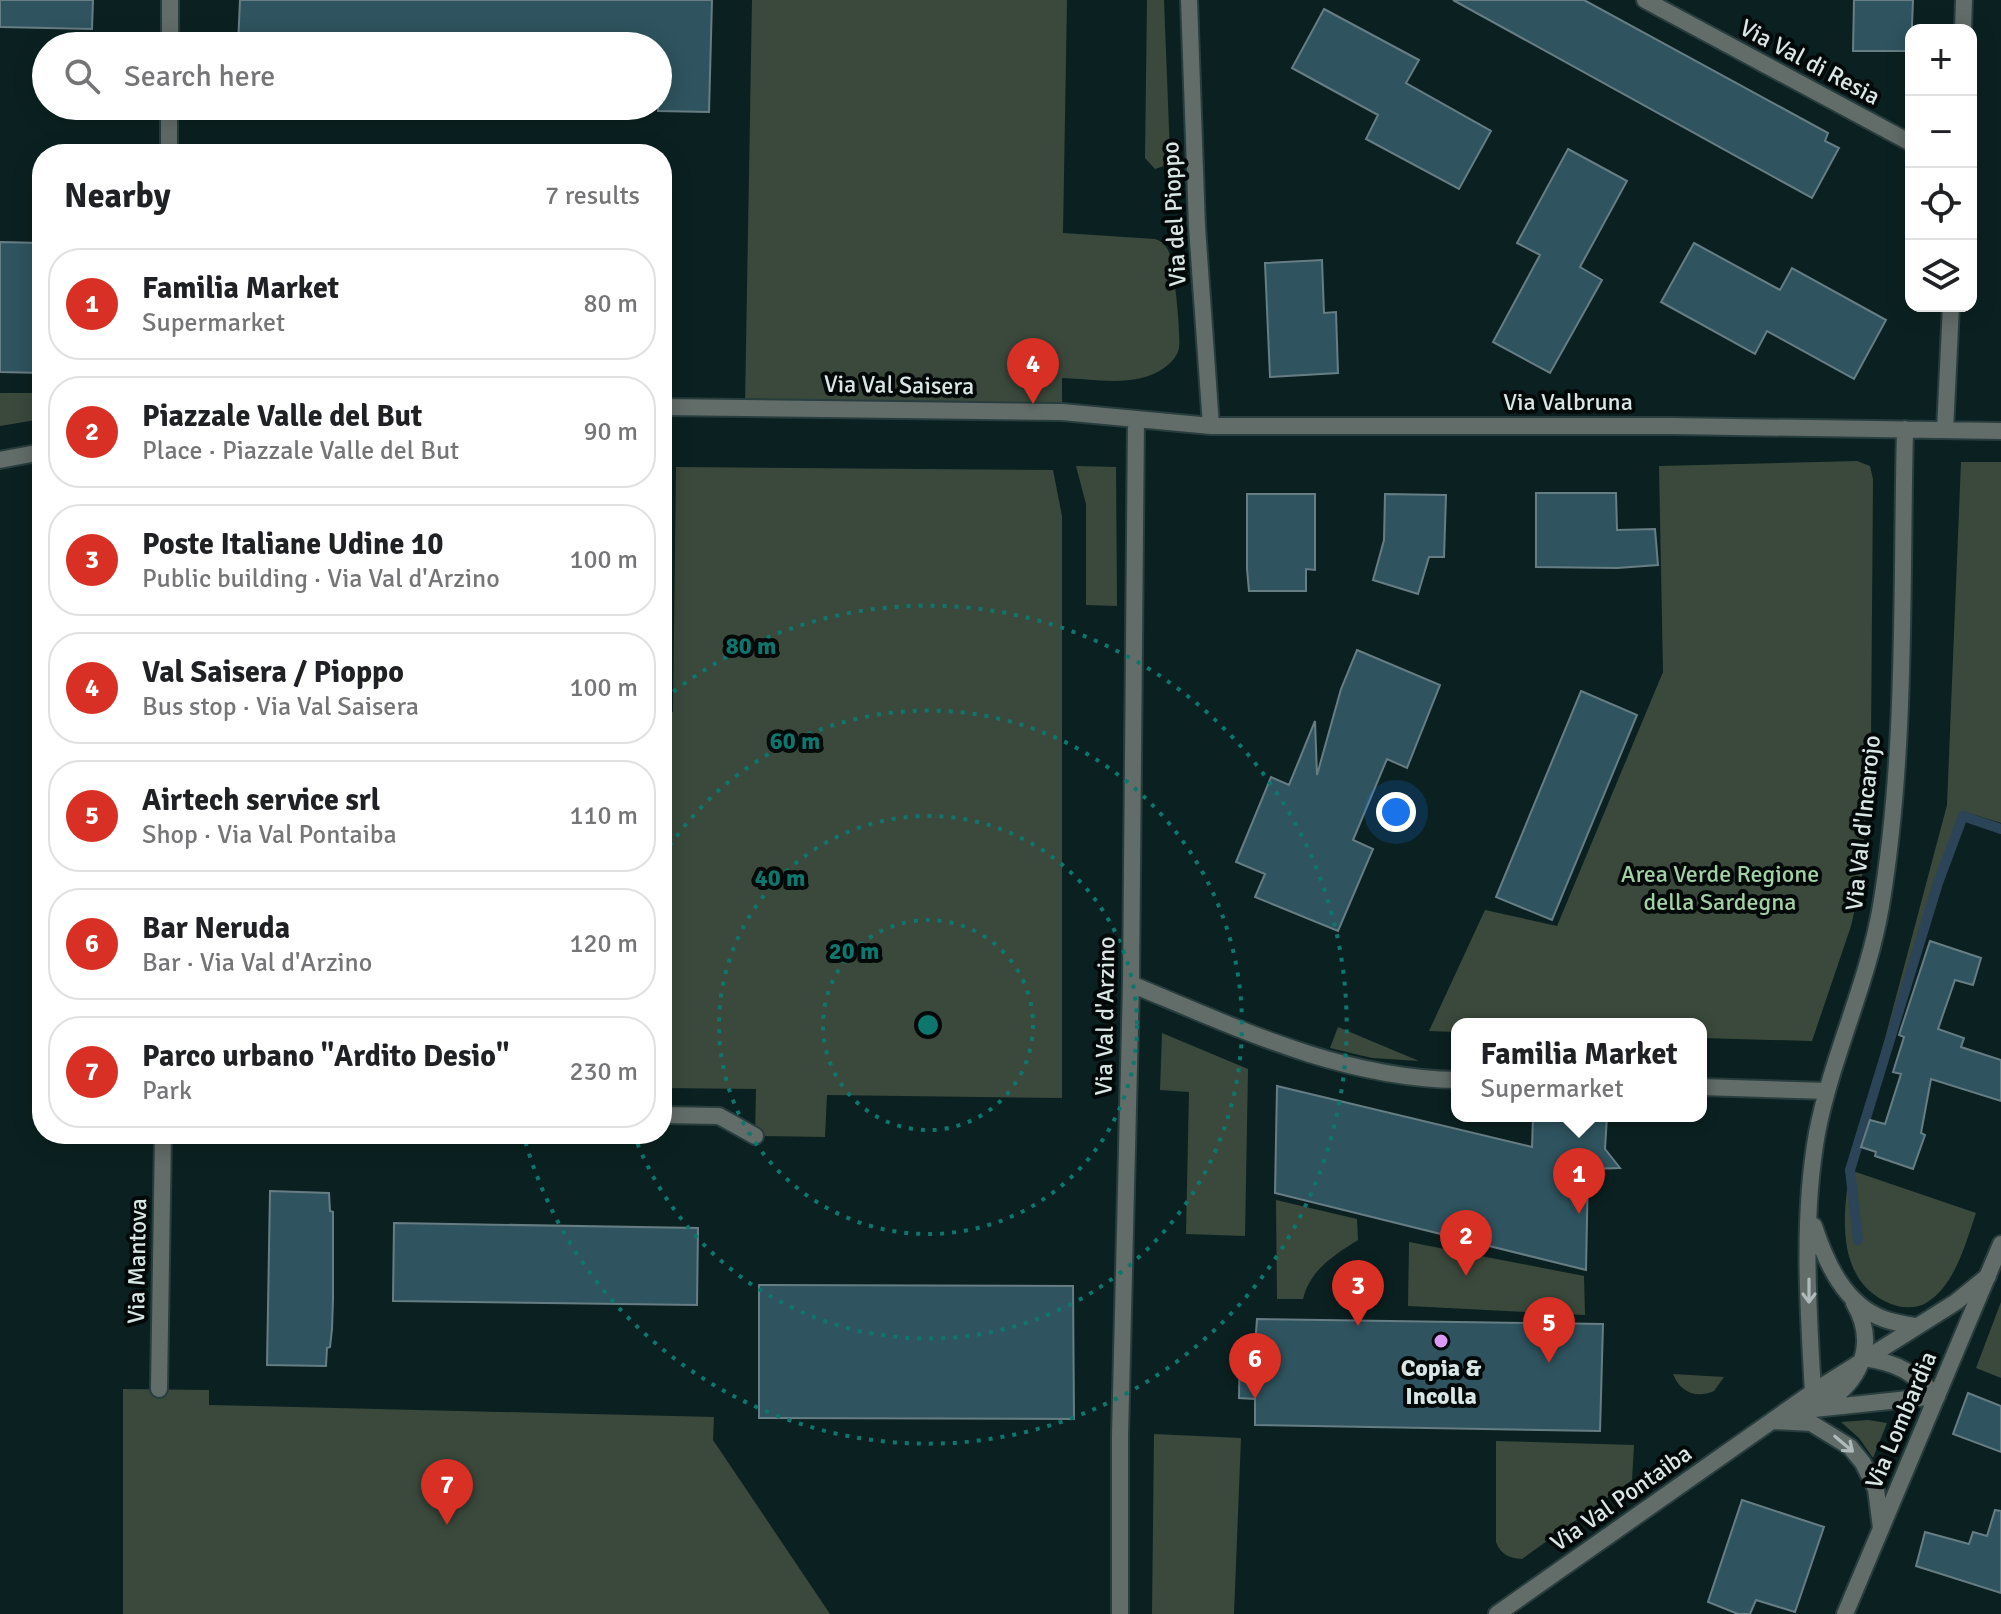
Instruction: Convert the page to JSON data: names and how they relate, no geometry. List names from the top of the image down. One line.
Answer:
{"streets":{"street":["Via Val di Resia","Via del Pioppo","Via Val Saisera","Via Valbruna","Via Val d'Incarojo","Via Val d'Arzino","Via Mantova","Via Lombardia","Via Val Pontaiba"]},"crossings":[["Via del Pioppo","Via Valbruna"],["Via Val Saisera","Via Valbruna"],["Via Val Saisera","Via Val d'Arzino"],["Via Valbruna","Via Val d'Incarojo"],["Via Valbruna","Via Val d'Arzino"],["Via Val d'Incarojo","Via Val Pontaiba"],["Via Lombardia","Via Val Pontaiba"]],"parks":["Area Verde Regione della Sardegna"],"places":["Copia & Incolla"],"page":{"map_buttons":["+","−"],"search":"Search here","heading":["Nearby","7 results"],"list":[{"mark":"1","name":"Familia Market","note":"Supermarket","value":"80 m"},{"mark":"2","name":"Piazzale Valle del But","note":"Place · Piazzale Valle del But","value":"90 m"},{"mark":"3","name":"Poste Italiane Udine 10","note":"Public building · Via Val d'Arzino","value":"100 m"},{"mark":"4","name":"Val Saisera / Pioppo","note":"Bus stop · Via Val Saisera","value":"100 m"},{"mark":"5","name":"Airtech service srl","note":"Shop · Via Val Pontaiba","value":"110 m"},{"mark":"6","name":"Bar Neruda","note":"Bar · Via Val d'Arzino","value":"120 m"},{"mark":"7","name":"Parco urbano \"Ardito Desio\"","note":"Park","value":"230 m"}],"pins":["4","1","2","3","5","6","7"],"popup":["Familia Market","Supermarket"]},"rings":["80 m","60 m","40 m","20 m"]}
